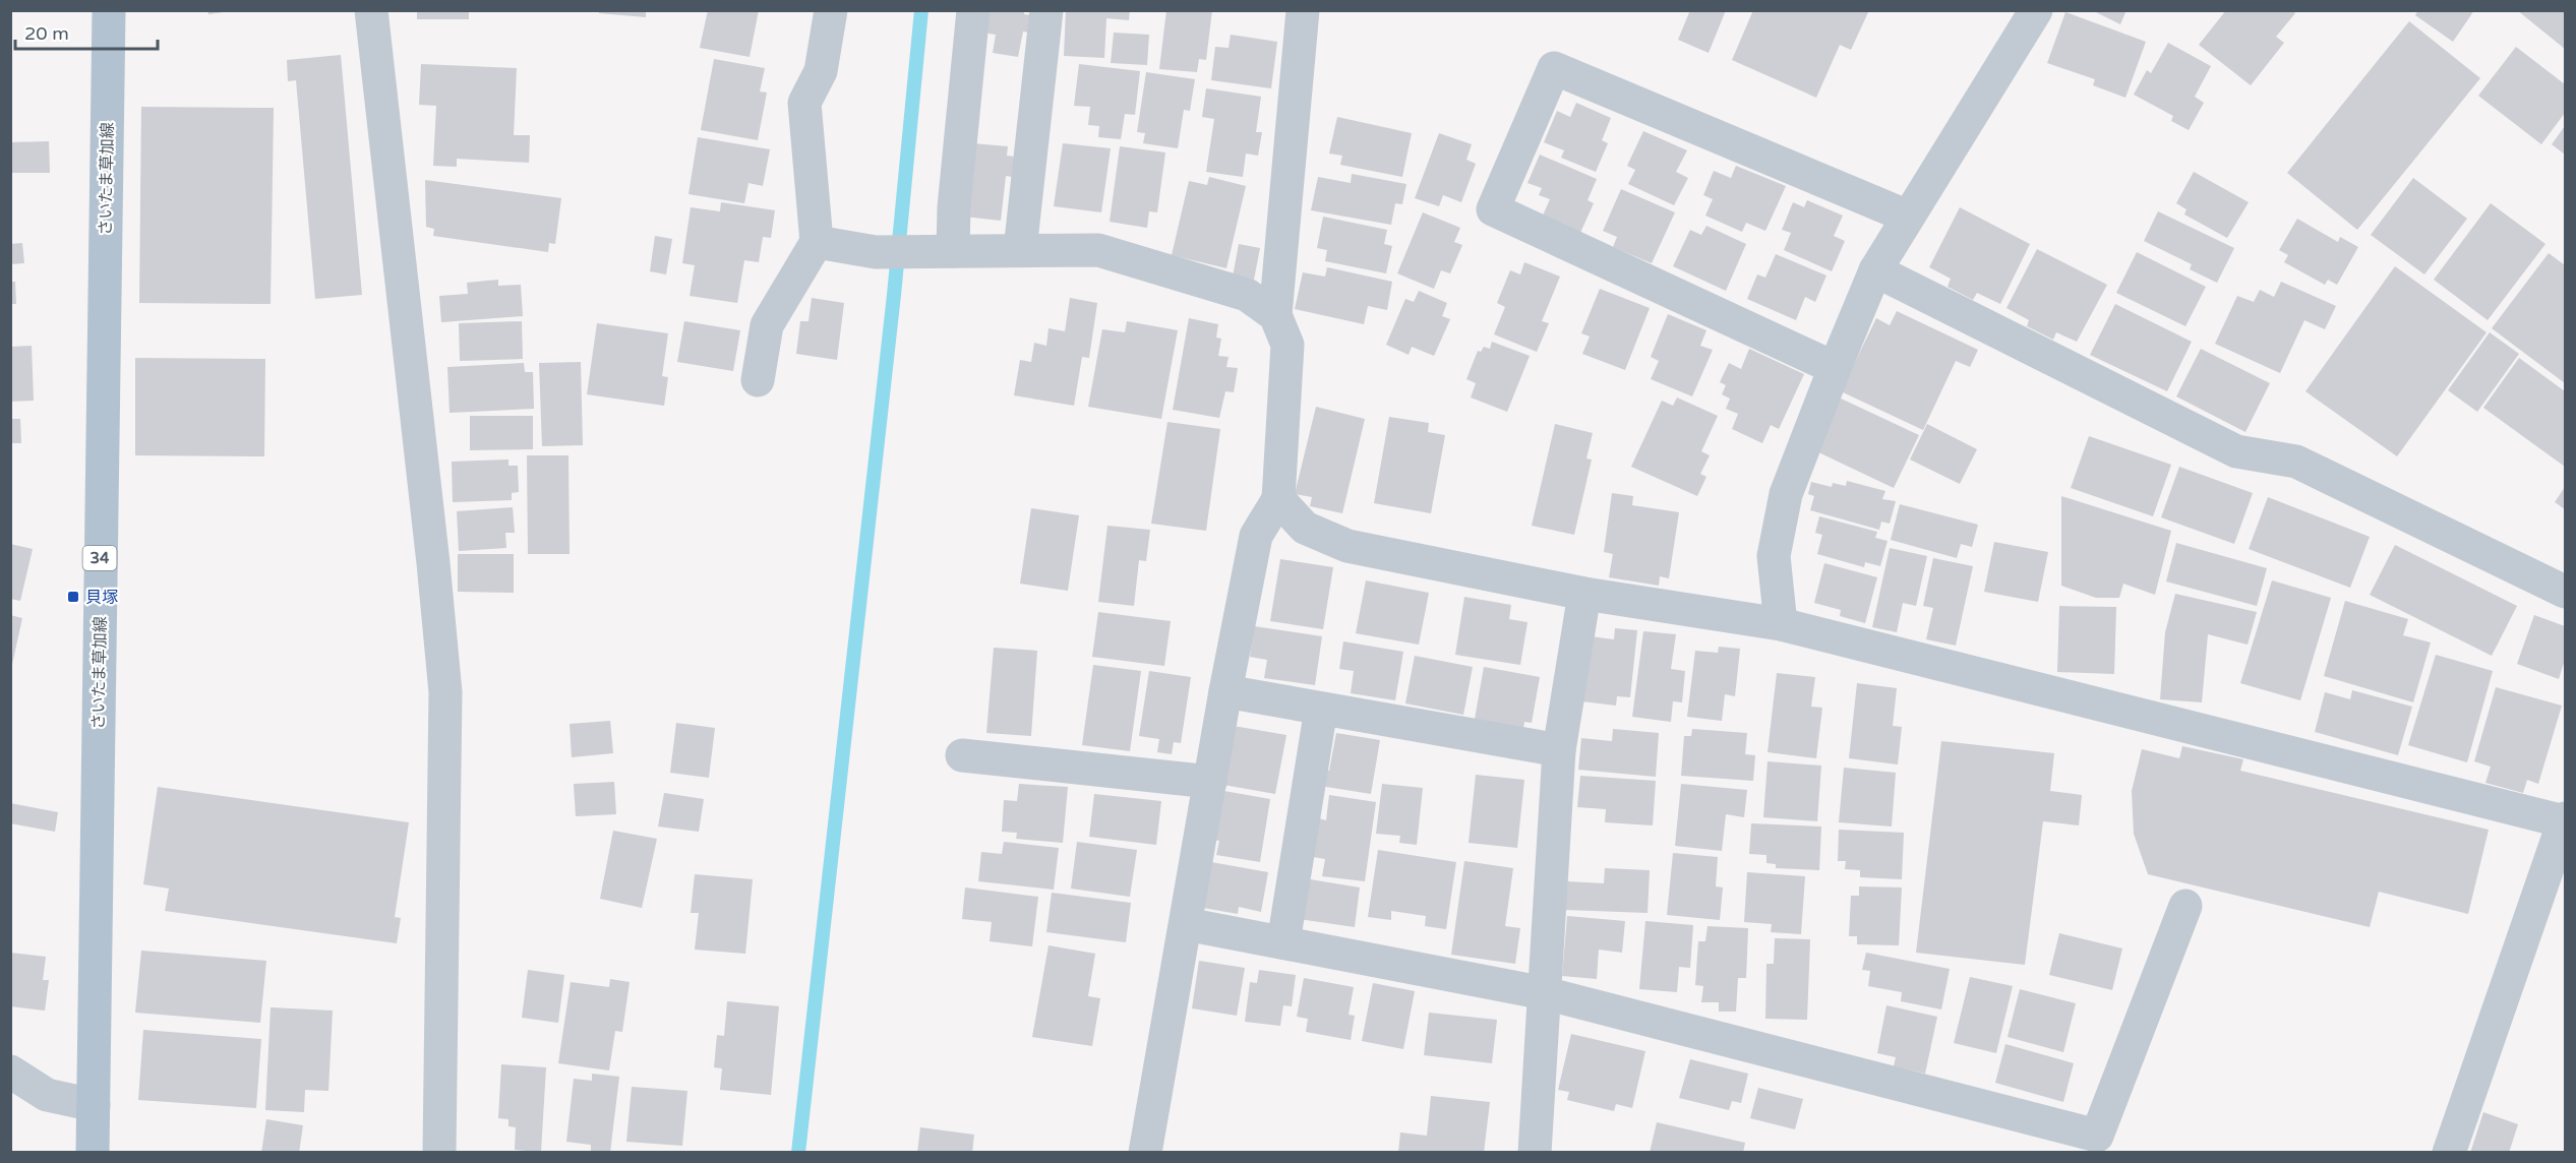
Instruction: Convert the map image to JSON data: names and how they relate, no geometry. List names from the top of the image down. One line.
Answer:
{"streets":{"main road":["さいたま草加線","34"]},"places":{"transit":["貝塚"]},"scale_bar":"20 m"}
